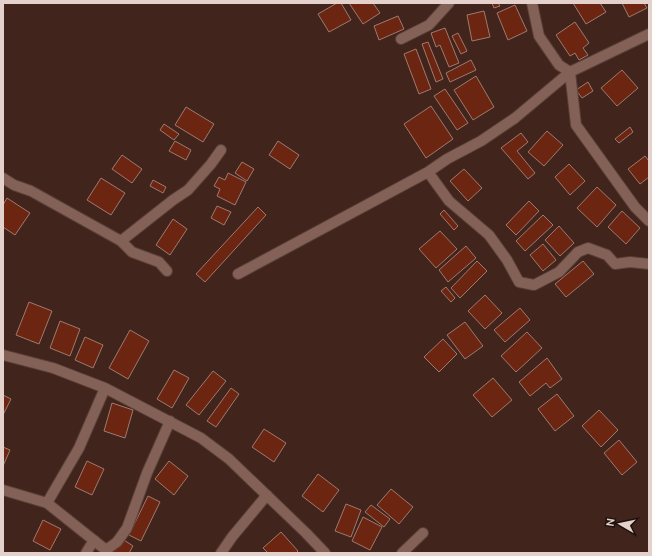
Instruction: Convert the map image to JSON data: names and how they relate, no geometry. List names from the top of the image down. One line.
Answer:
{"north":"left"}
